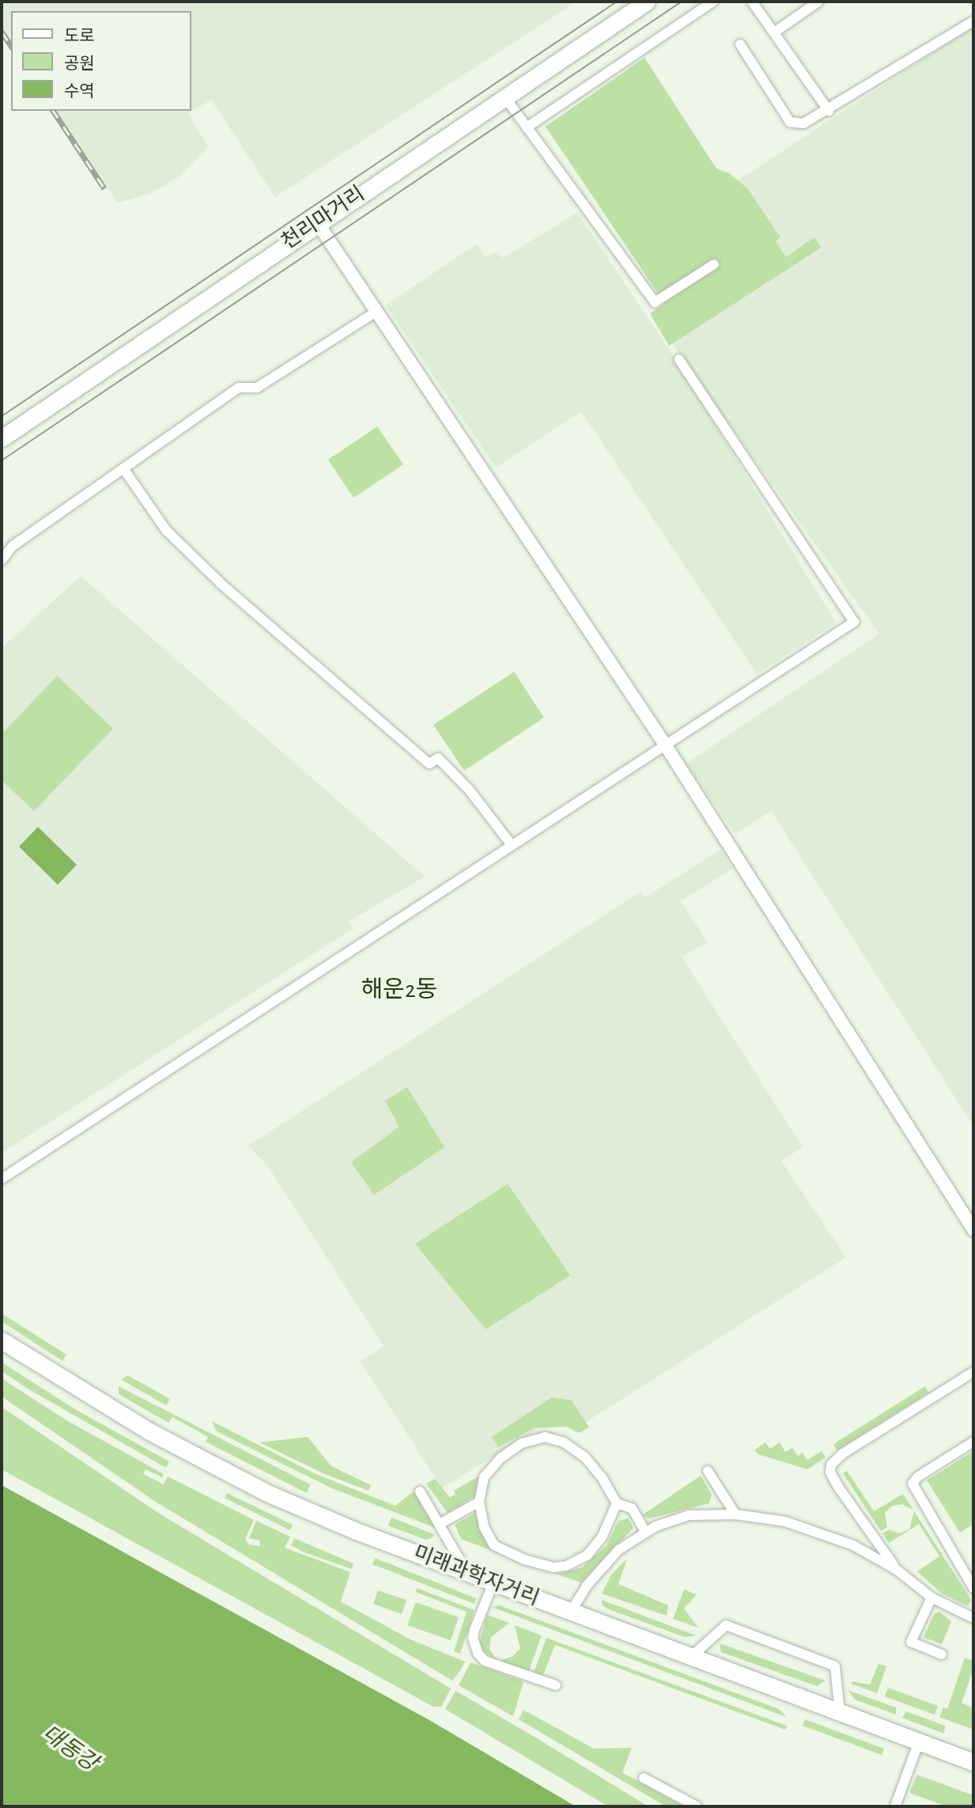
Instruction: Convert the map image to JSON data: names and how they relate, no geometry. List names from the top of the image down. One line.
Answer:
{"streets":{"main road":["천리마거리","미래과학자거리"]},"districts":["해운2동"],"water":["대동강"],"legend":["도로","공원","수역"]}
